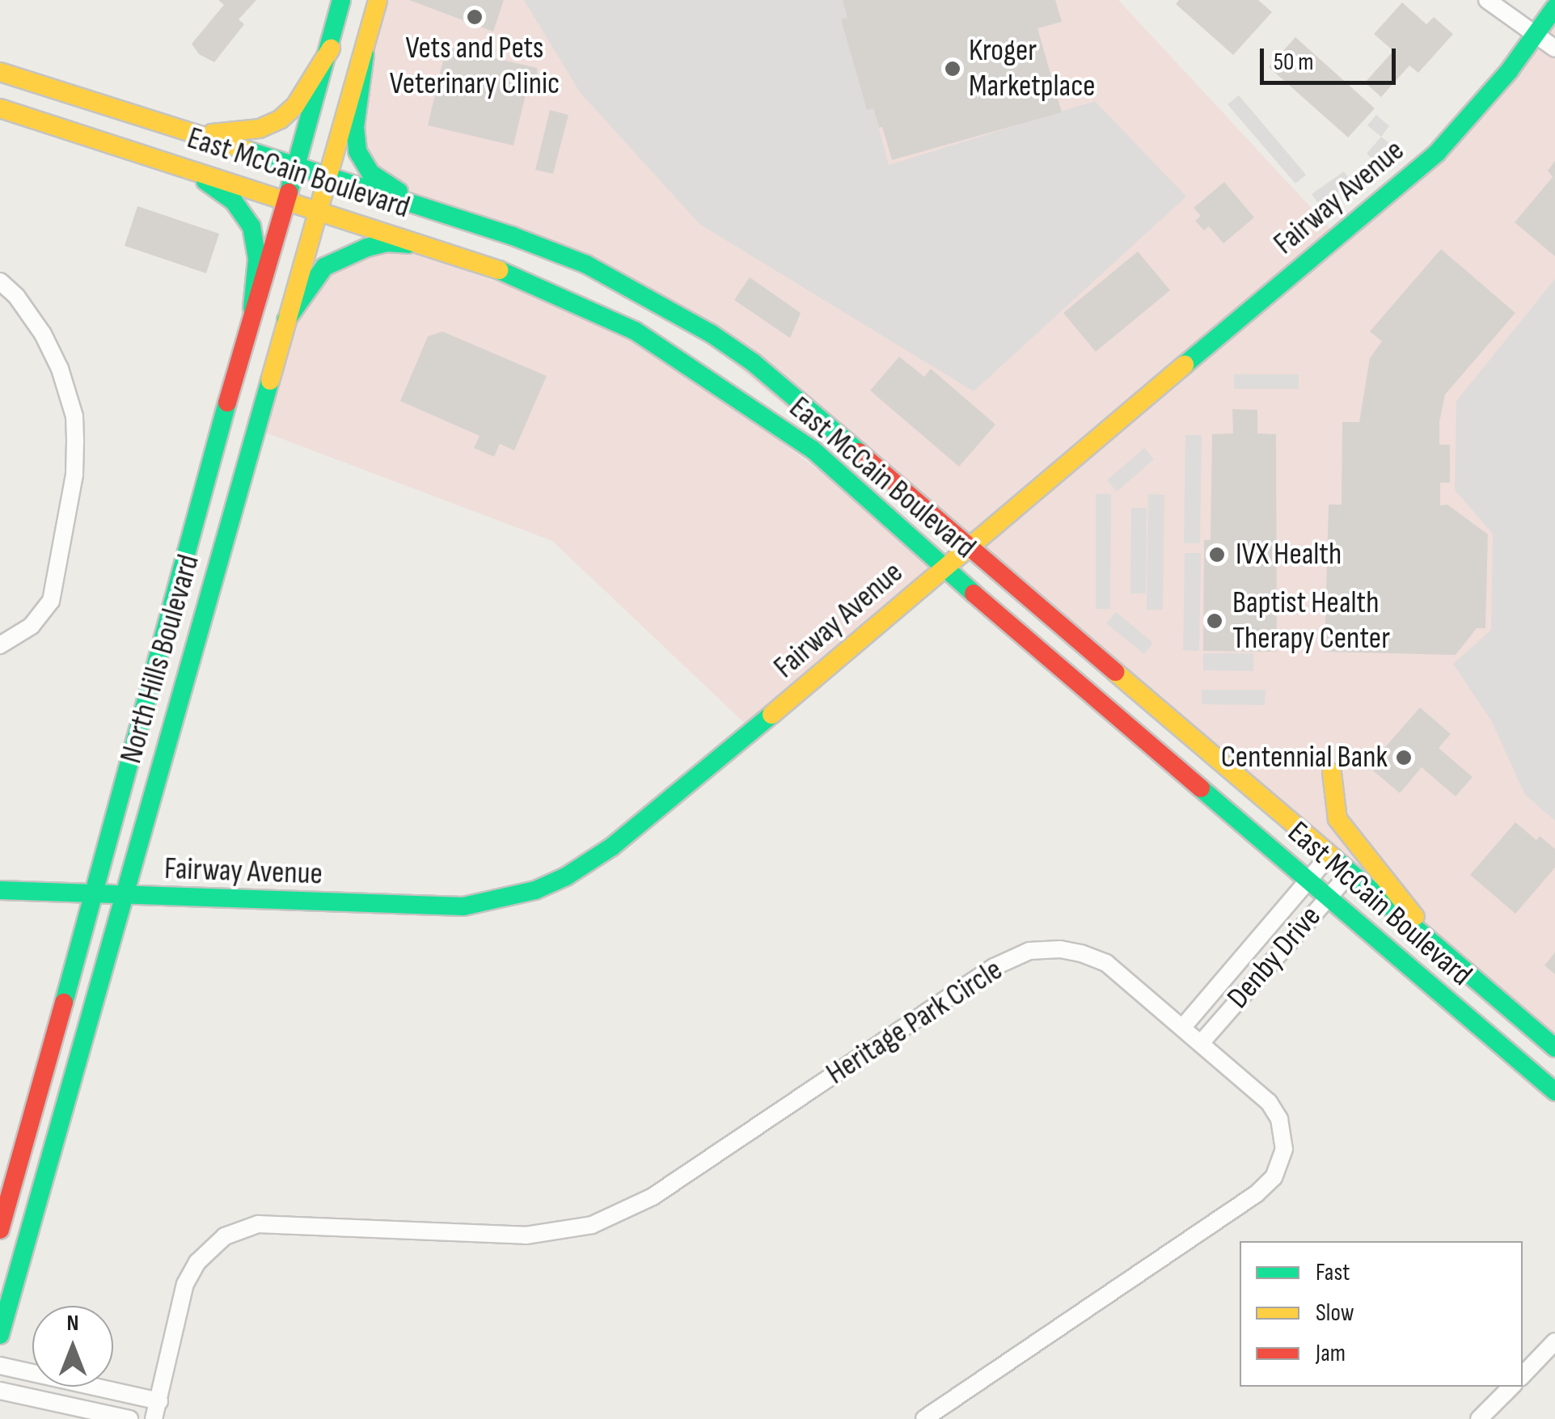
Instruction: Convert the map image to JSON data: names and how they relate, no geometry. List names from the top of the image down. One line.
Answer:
{"streets":{"main road":["East McCain Boulevard","Fairway Avenue","North Hills Boulevard"],"street":["Denby Drive","Heritage Park Circle"]},"crossings":[["East McCain Boulevard","Fairway Avenue"],["East McCain Boulevard","North Hills Boulevard"],["East McCain Boulevard","Denby Drive"],["Fairway Avenue","North Hills Boulevard"],["Denby Drive","Heritage Park Circle"]],"places":["Vets and Pets Veterinary Clinic","Kroger Marketplace","IVX Health","Baptist Health Therapy Center","Centennial Bank"],"legend":["Fast","Slow","Jam"],"scale_bar":"50 m","north":"top"}
